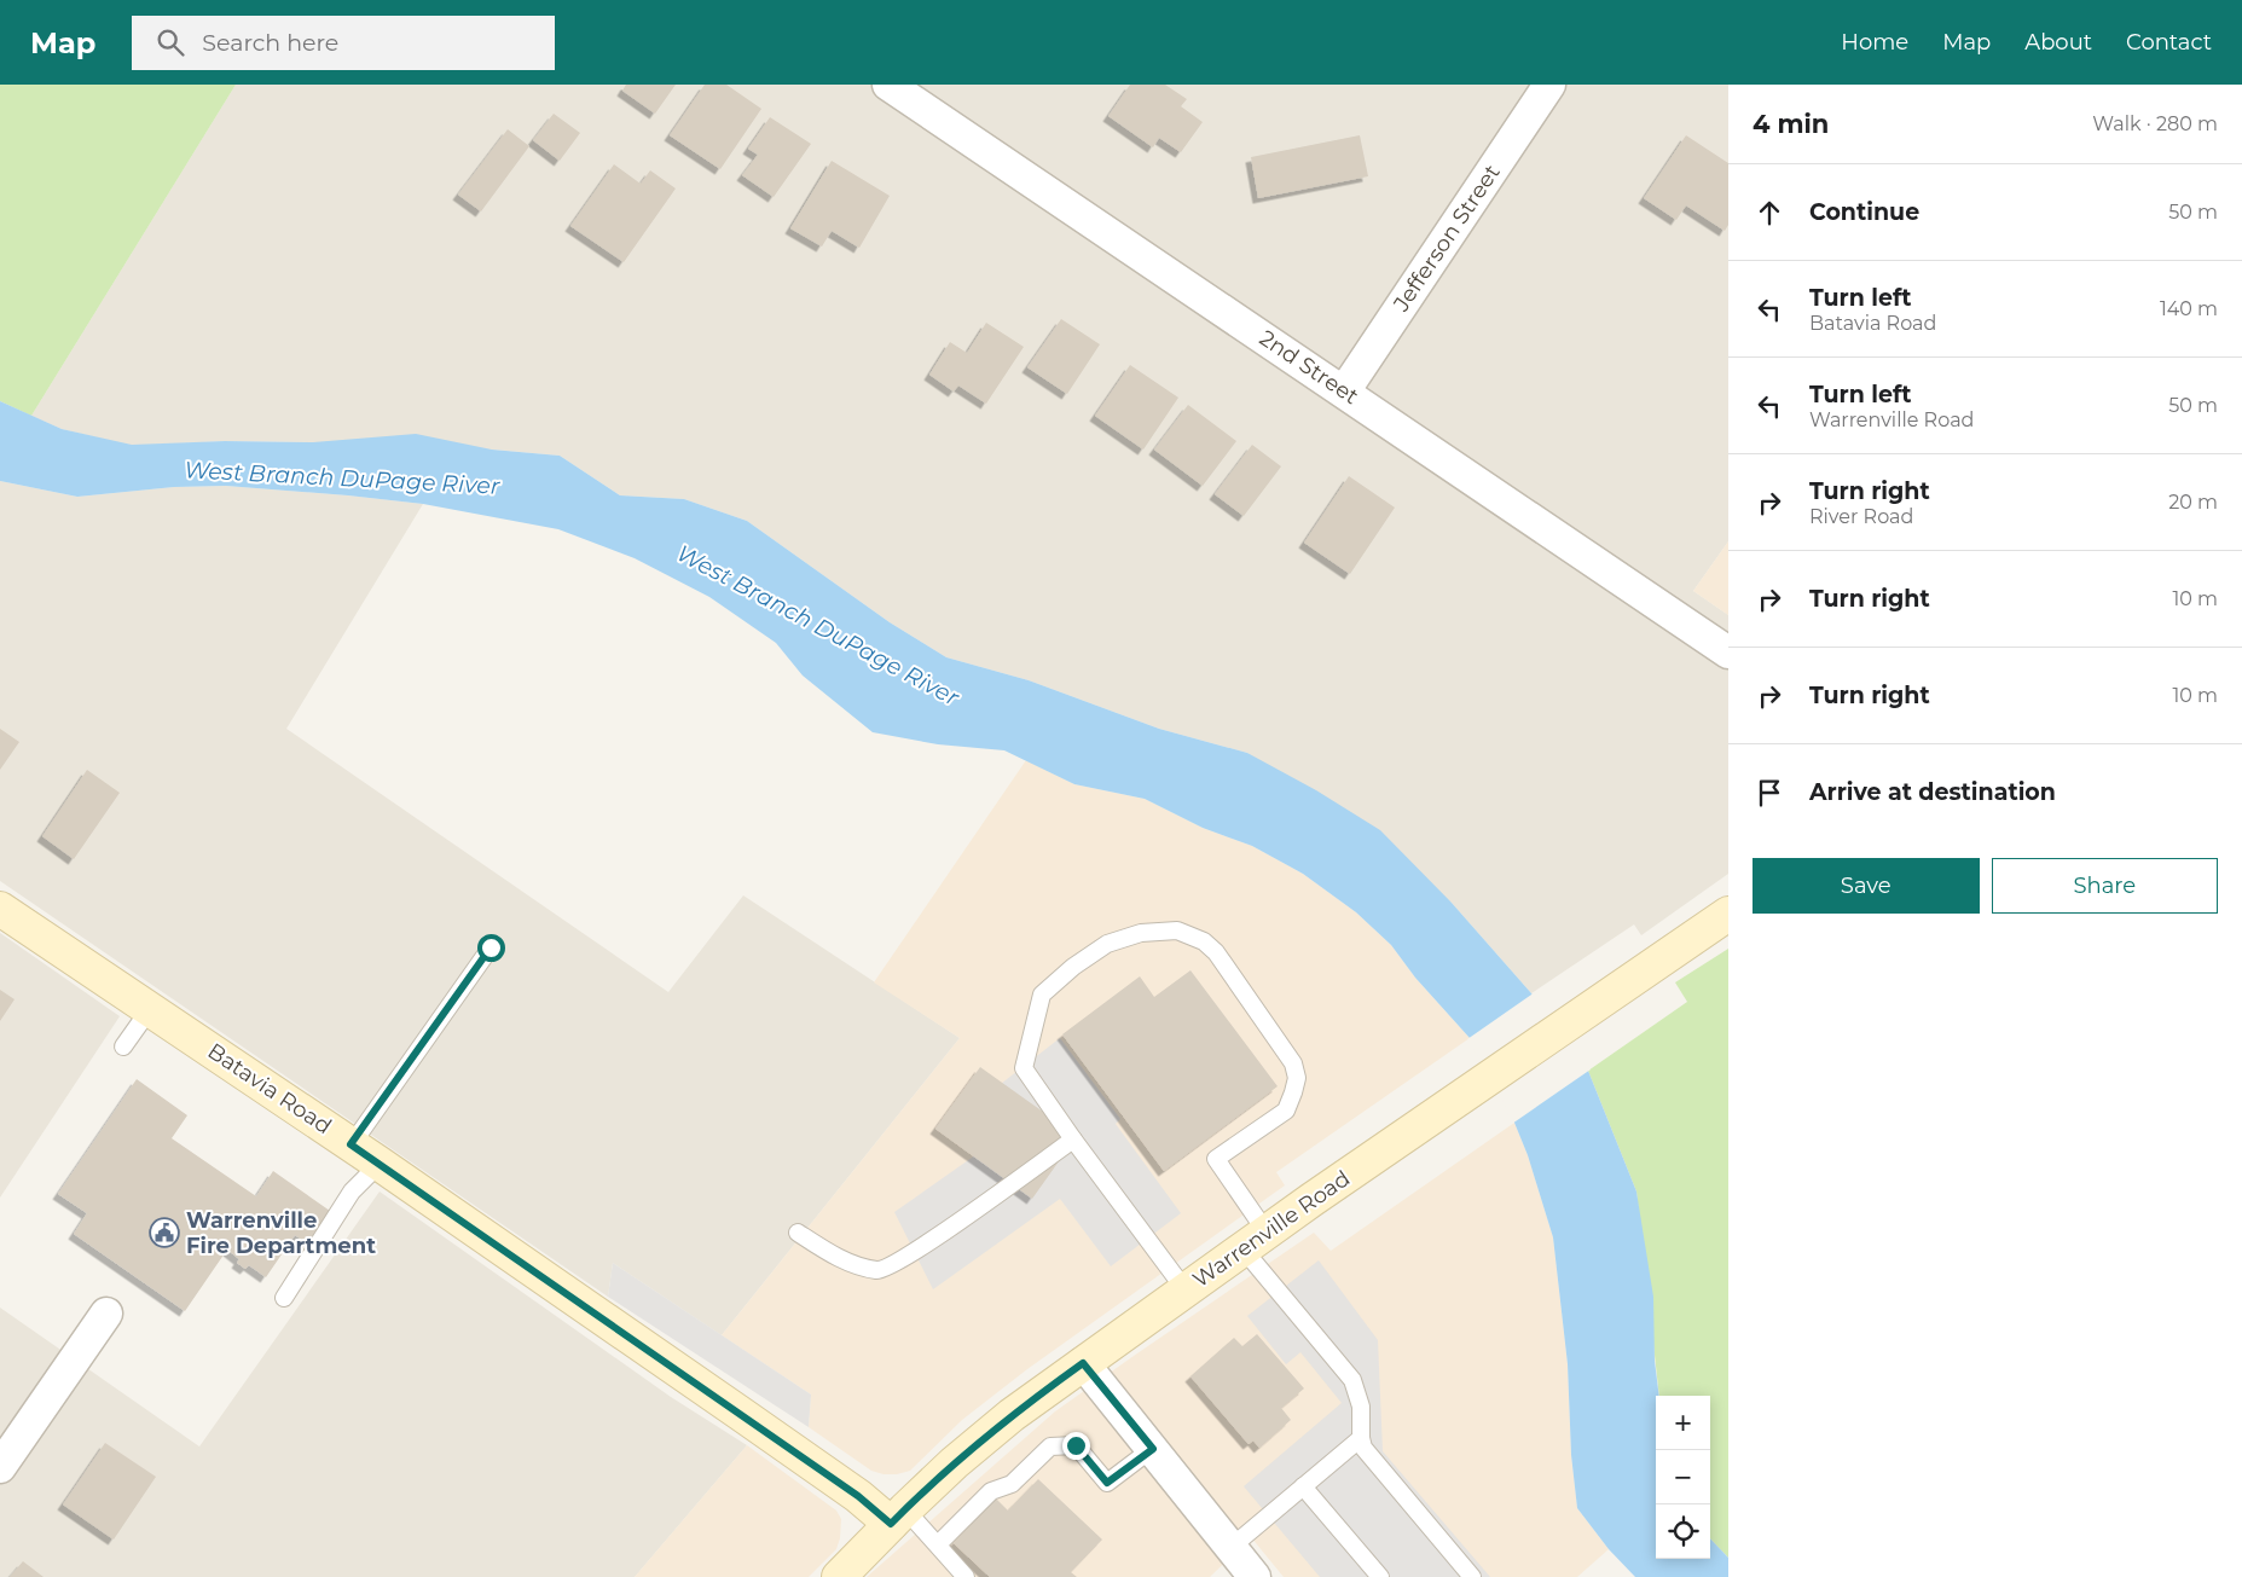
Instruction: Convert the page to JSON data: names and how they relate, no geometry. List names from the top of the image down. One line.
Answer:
{"streets":{"main road":["Batavia Road","Warrenville Road"],"street":["Jefferson Street","2nd Street"]},"crossings":[["Jefferson Street","2nd Street"],["Batavia Road","Warrenville Road"]],"water":["West Branch DuPage River"],"places":{"public building":["Warrenville Fire Department"]},"page":{"header":"Map","search":"Search here","nav":["Home","Map","About","Contact"],"heading":["4 min","Walk · 280 m"],"list":[["Continue","50 m"],["Turn left","Batavia Road","140 m"],["Turn left","Warrenville Road","50 m"],["Turn right","River Road","20 m"],["Turn right","10 m"],["Turn right","10 m"],"Arrive at destination"],"buttons":["Save","Share"],"map_buttons":["+","−"]}}
